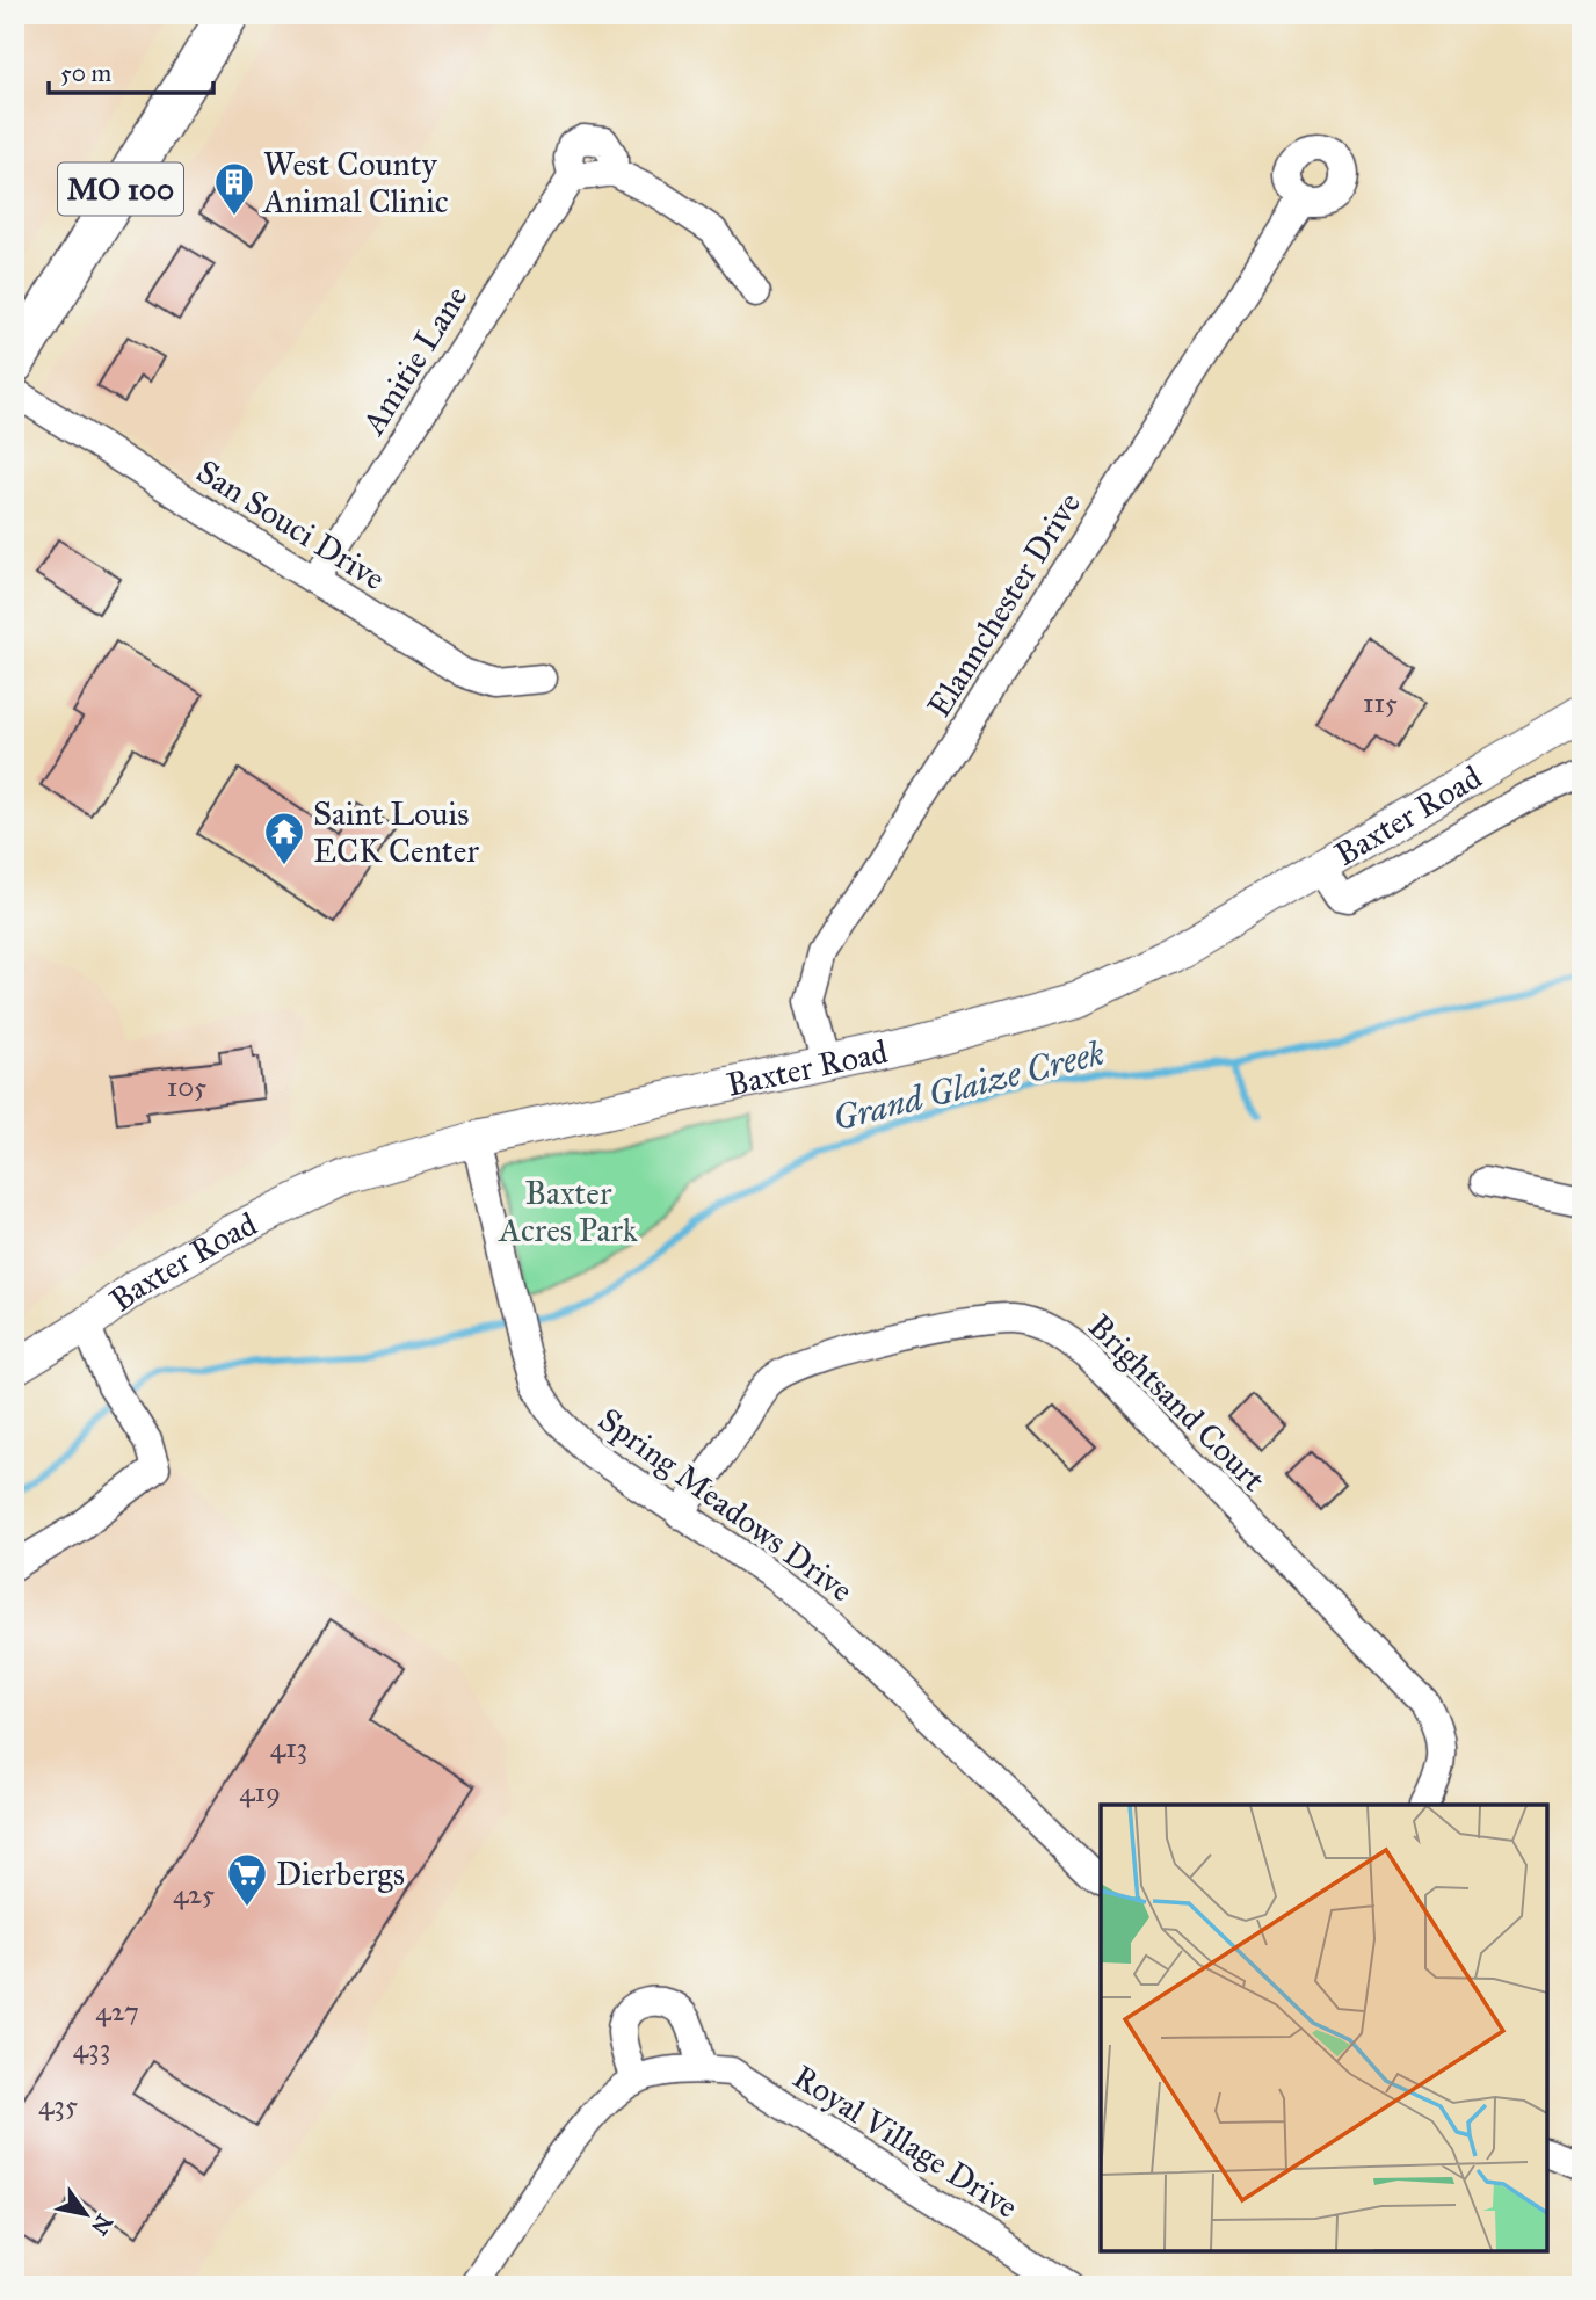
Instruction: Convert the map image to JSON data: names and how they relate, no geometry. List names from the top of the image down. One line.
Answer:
{"streets":{"highway":["MO 100"],"main road":["Baxter Road"],"street":["Amitie Lane","San Souci Drive","Elannchester Drive","Brightsand Court","Spring Meadows Drive","Royal Village Drive"]},"crossings":[["Amitie Lane","San Souci Drive"],["Elannchester Drive","Baxter Road"],["Baxter Road","Spring Meadows Drive"],["Brightsand Court","Spring Meadows Drive"]],"water":["Grand Glaize Creek"],"parks":["Baxter Acres Park"],"places":{"building":["West County Animal Clinic"],"temple":["Saint Louis ECK Center"],"supermarket":["Dierbergs"]},"house_numbers":["115","105","413","419","425","427","433","435"],"scale_bar":"50 m","north":"bottom right"}
